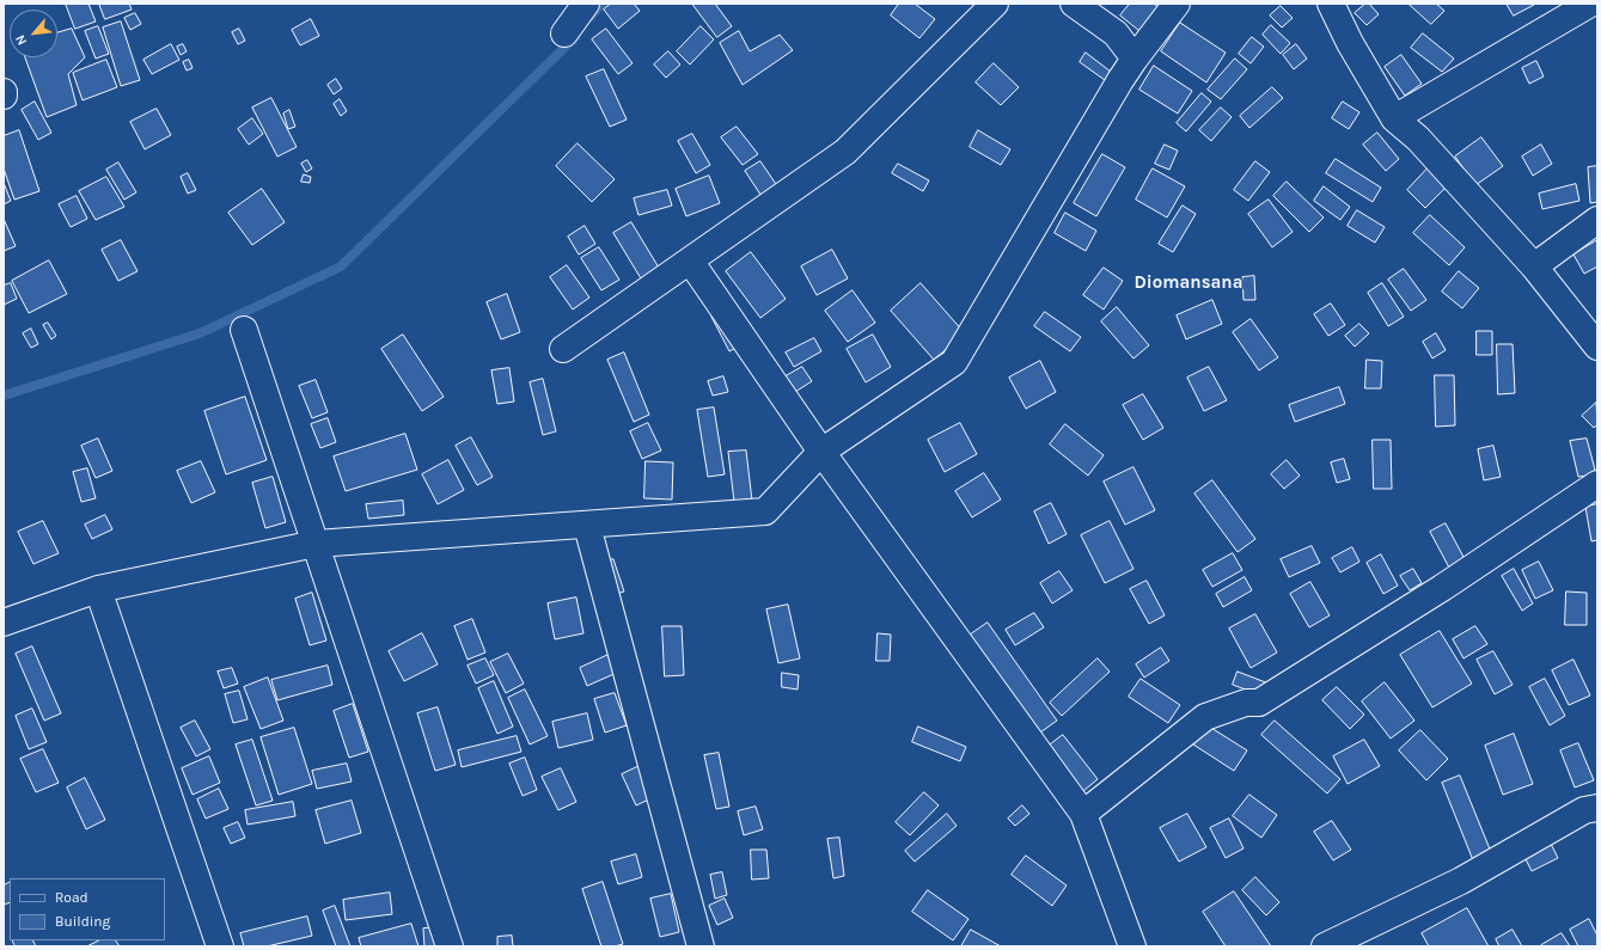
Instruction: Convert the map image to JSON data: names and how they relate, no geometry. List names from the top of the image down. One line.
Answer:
{"districts":["Diomansana"],"legend":["Road","Building"],"north":"bottom left"}
